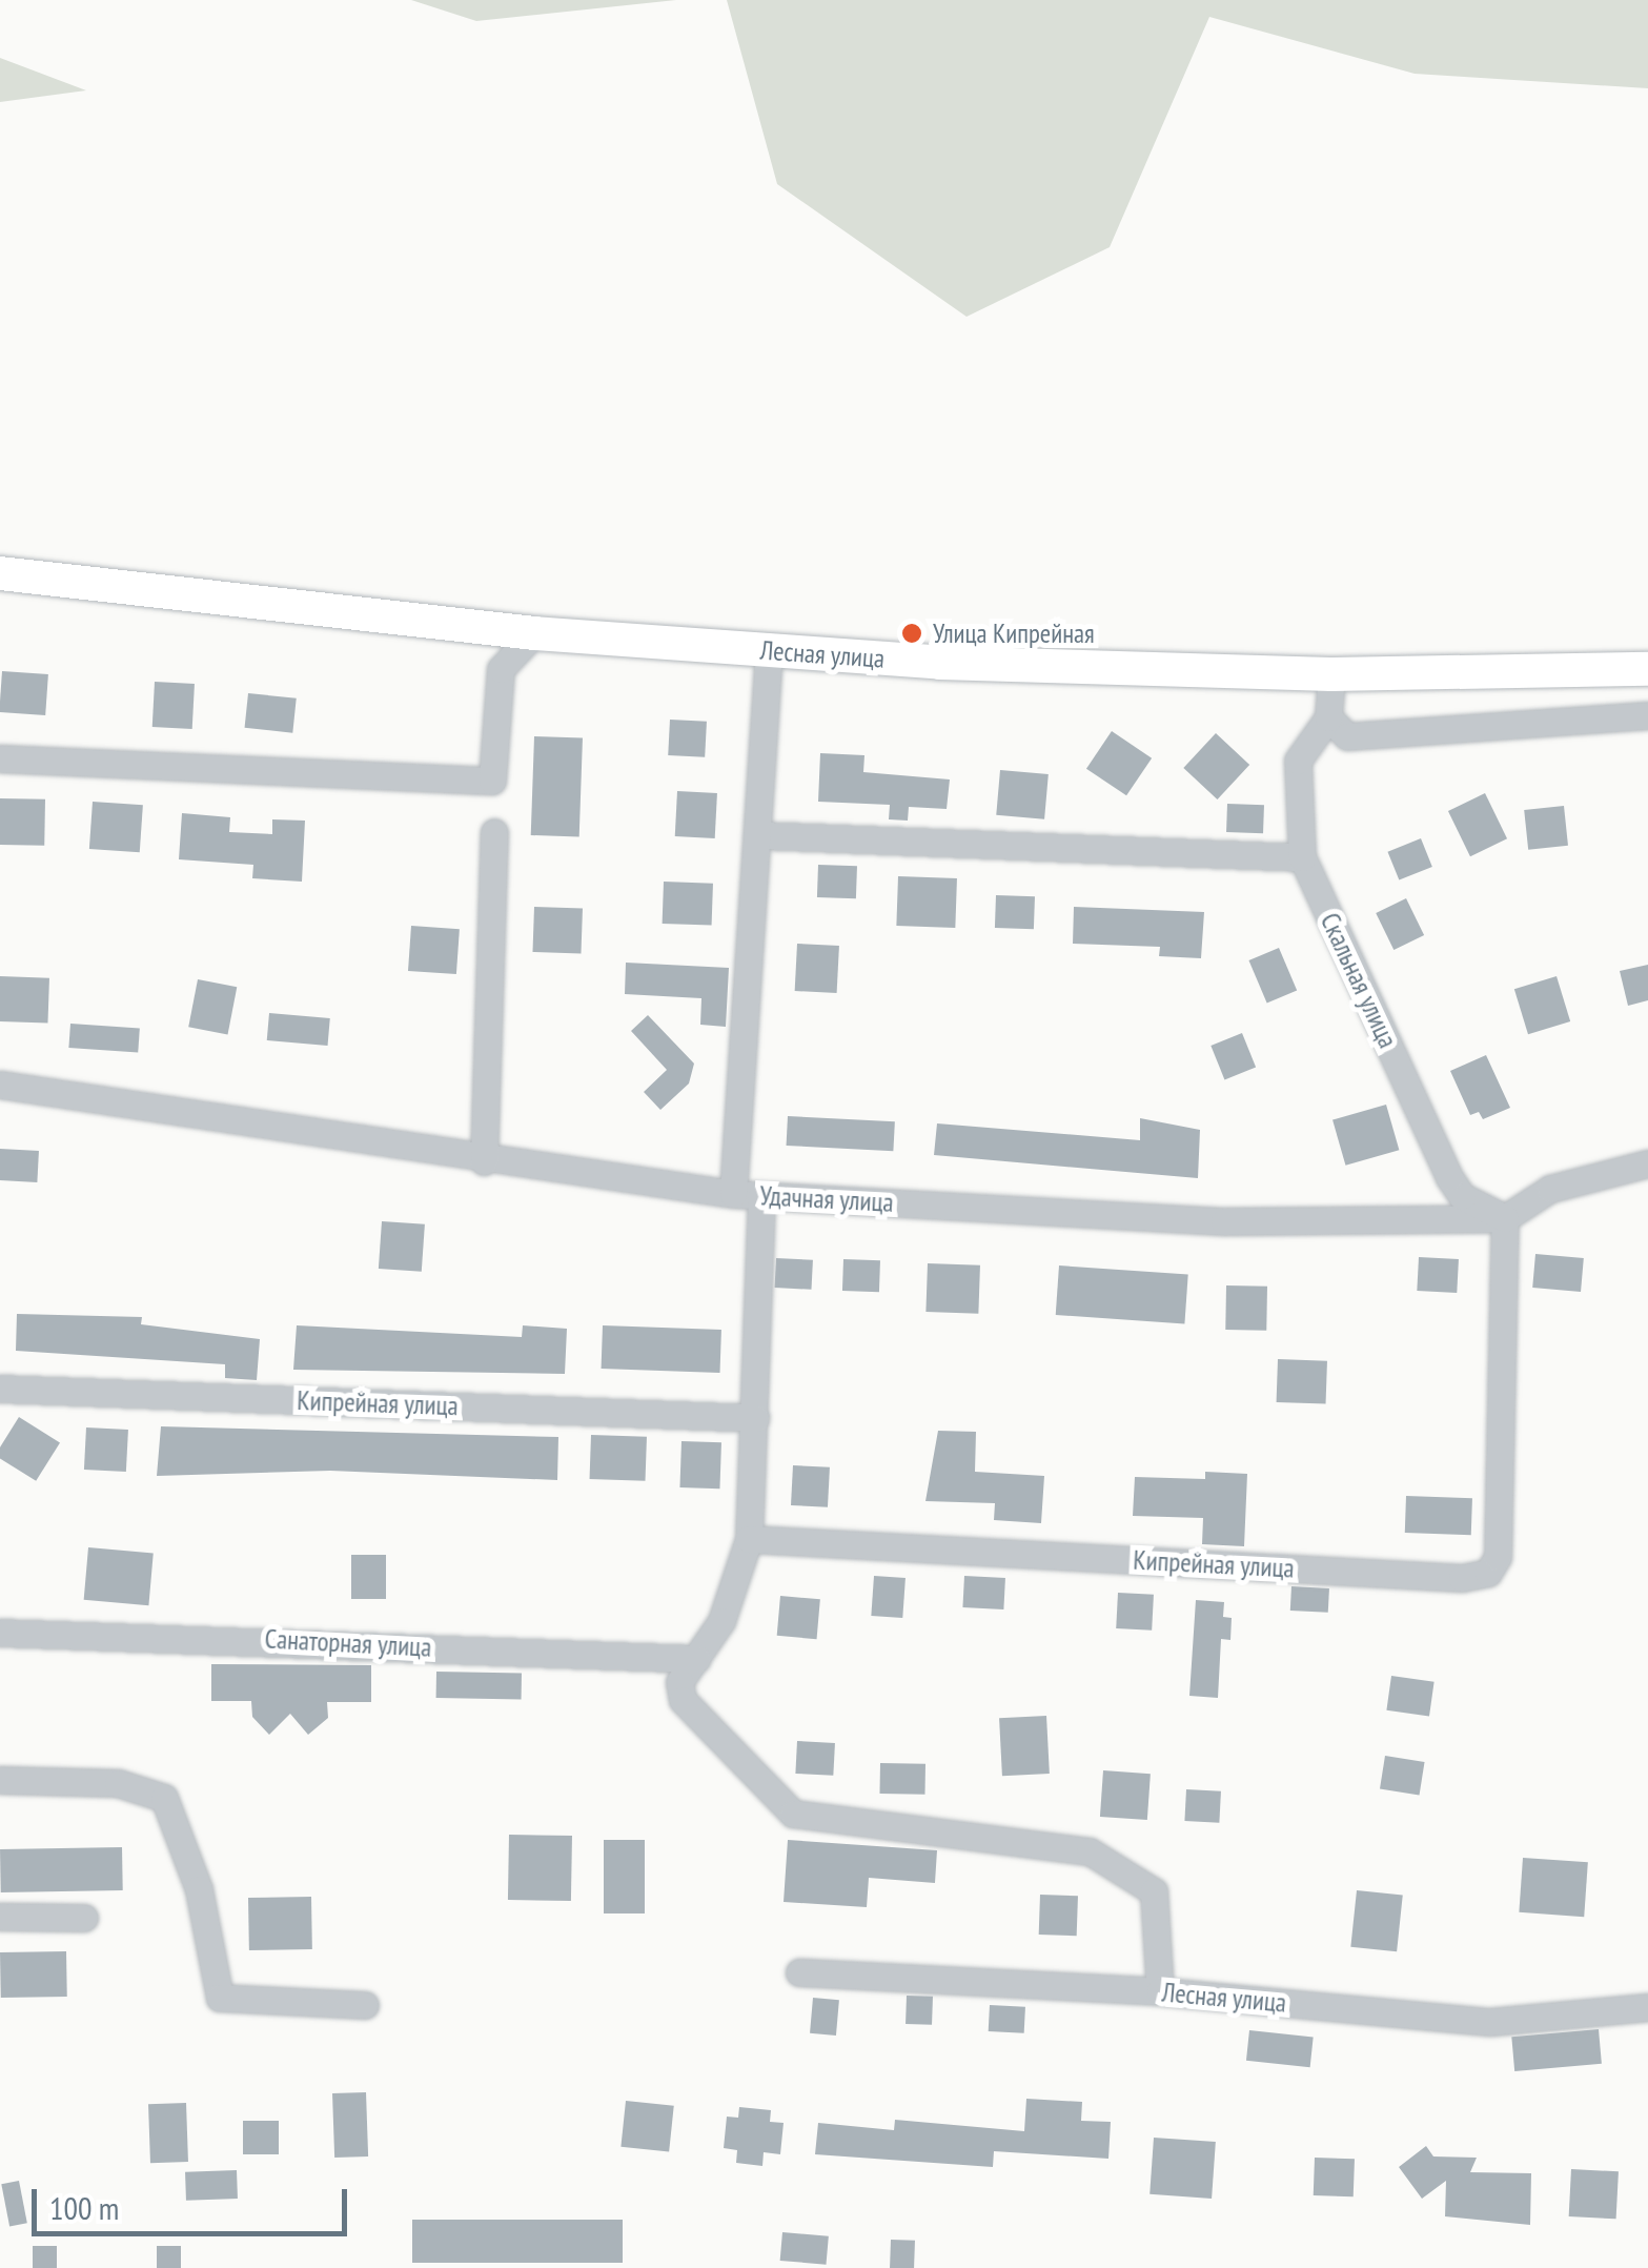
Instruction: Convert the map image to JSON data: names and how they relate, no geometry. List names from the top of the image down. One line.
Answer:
{"streets":{"main road":["Лесная улица"],"street":["Скальная улица","Удачная улица","Кипрейная улица","Санаторная улица"]},"crossings":[["Скальная улица","Удачная улица"],["Скальная улица","Кипрейная улица"],["Удачная улица","Кипрейная улица"]],"places":["Улица Кипрейная"],"scale_bar":"100 m"}
